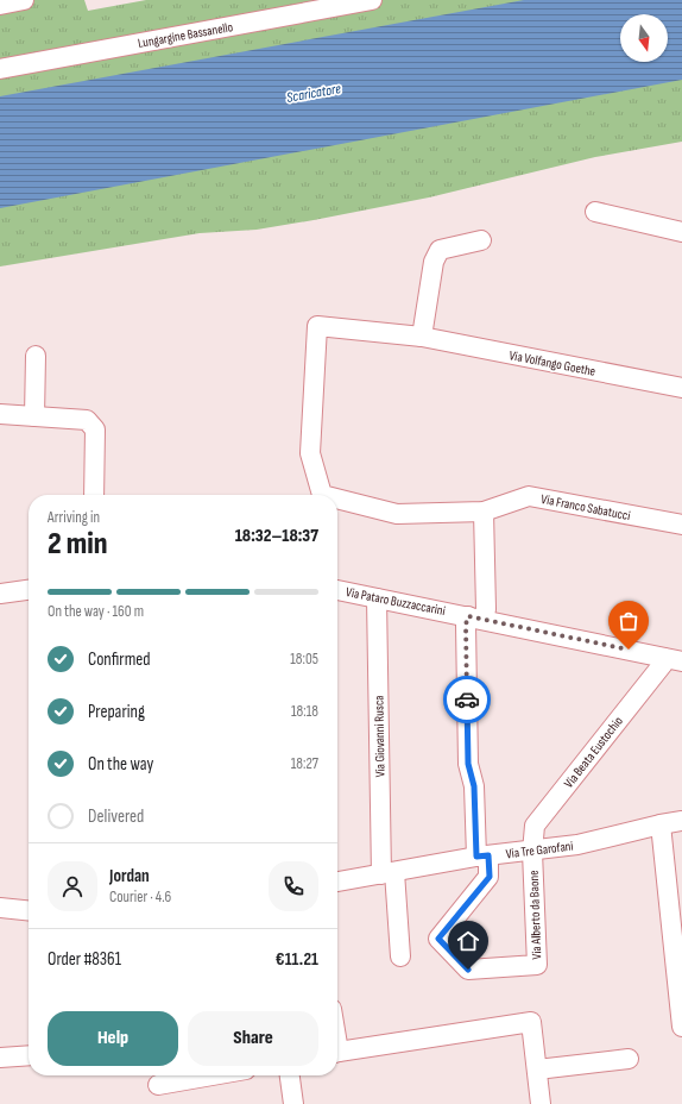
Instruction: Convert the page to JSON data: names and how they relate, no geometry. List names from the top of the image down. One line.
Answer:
{"streets":{"street":["Lungargine Bassanello","Via Volfango Goethe","Via Franco Sabatucci","Via Pataro Buzzaccarini","Via Giovanni Rusca","Via Beata Eustochio","Via Tre Garofani","Via Alberto da Baone"]},"crossings":[["Via Pataro Buzzaccarini","Via Giovanni Rusca"],["Via Pataro Buzzaccarini","Via Beata Eustochio"],["Via Giovanni Rusca","Via Tre Garofani"],["Via Beata Eustochio","Via Tre Garofani"],["Via Beata Eustochio","Via Alberto da Baone"],["Via Tre Garofani","Via Alberto da Baone"]],"water":["Scaricatore"],"north":"bottom","page":{"heading":["2 min","Arriving in","18:32–18:37"],"panel":["Jordan","Courier · 4.6","Order #8361","€11.21"],"bar":"On the way · 160 m","list":[["Confirmed","18:05"],["Preparing","18:18"],["On the way","18:27"],"Delivered"],"buttons":["Help","Share"]}}
